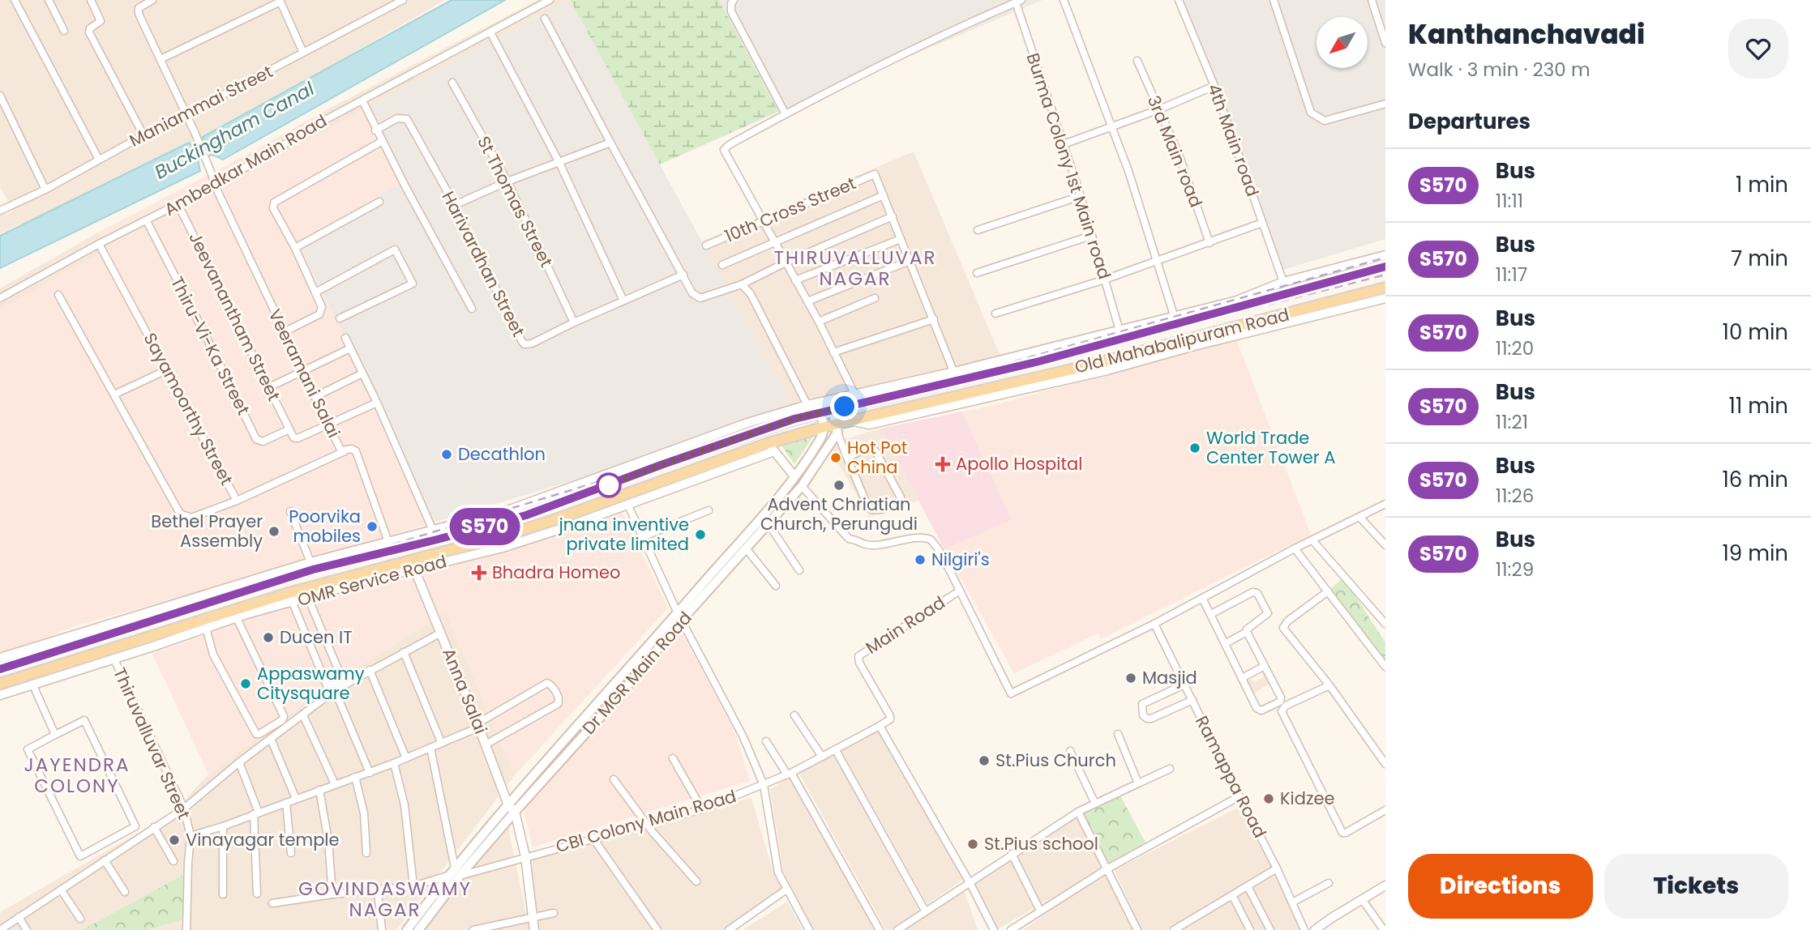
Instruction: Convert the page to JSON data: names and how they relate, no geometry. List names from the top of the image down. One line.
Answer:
{"streets":{"main road":["Old Mahabalipuram Road","Dr MGR Main Road"],"street":["Maniammai Street","4th Main road","3rd Main road","Ambedkar Main Road","Burma Colony 1st Main road","St Thomas Street","10th Cross Street","Harivardhan Street","Jeevanantham Street","Thiru-Vi-Ka Street","Veeramani Salai","Sayamoorthy Street","OMR Service Road","Main Road","Anna Salai","Thiruvalluvar Street","Ramappa Road","CBI Colony Main Road"]},"crossings":[["Maniammai Street","Veeramani Salai"],["Ambedkar Main Road","Jeevanantham Street"],["Ambedkar Main Road","Thiru-Vi-Ka Street"],["Ambedkar Main Road","Veeramani Salai"],["Ambedkar Main Road","Sayamoorthy Street"],["St Thomas Street","Harivardhan Street"],["Jeevanantham Street","Thiru-Vi-Ka Street"],["Old Mahabalipuram Road","OMR Service Road"],["Old Mahabalipuram Road","Dr MGR Main Road"],["Old Mahabalipuram Road","Anna Salai"],["Veeramani Salai","Sayamoorthy Street"],["OMR Service Road","Anna Salai"],["OMR Service Road","Thiruvalluvar Street"],["Main Road","CBI Colony Main Road"],["Dr MGR Main Road","Anna Salai"],["Dr MGR Main Road","CBI Colony Main Road"],["Anna Salai","CBI Colony Main Road"]],"districts":["THIRUVALLUVAR NAGAR","JAYENDRA COLONY","GOVINDASWAMY NAGAR"],"water":["Buckingham Canal"],"places":{"other":["World Trade Center Tower A","Decathlon","Hot Pot China","Advent Chriatian Church, Perungudi","Poorvika mobiles","Bethel Prayer Assembly","jnana inventive private limited","Nilgiri's","Ducen IT","Masjid","Appaswamy Citysquare","St.Pius Church","Kidzee","Vinayagar temple","St.Pius school"],"health":["Apollo Hospital","Bhadra Homeo"]},"lines":["bus line S570"],"north":"bottom left","page":{"on_map":"S570","heading":[["Kanthanchavadi","Walk · 3 min · 230 m"],"Departures"],"list":[{"mark":"S570","name":"Bus","note":"11:11","value":"1 min"},{"mark":"S570","name":"Bus","note":"11:17","value":"7 min"},{"mark":"S570","name":"Bus","note":"11:20","value":"10 min"},{"mark":"S570","name":"Bus","note":"11:21","value":"11 min"},{"mark":"S570","name":"Bus","note":"11:26","value":"16 min"},{"mark":"S570","name":"Bus","note":"11:29","value":"19 min"}],"buttons":["Directions","Tickets"]}}
